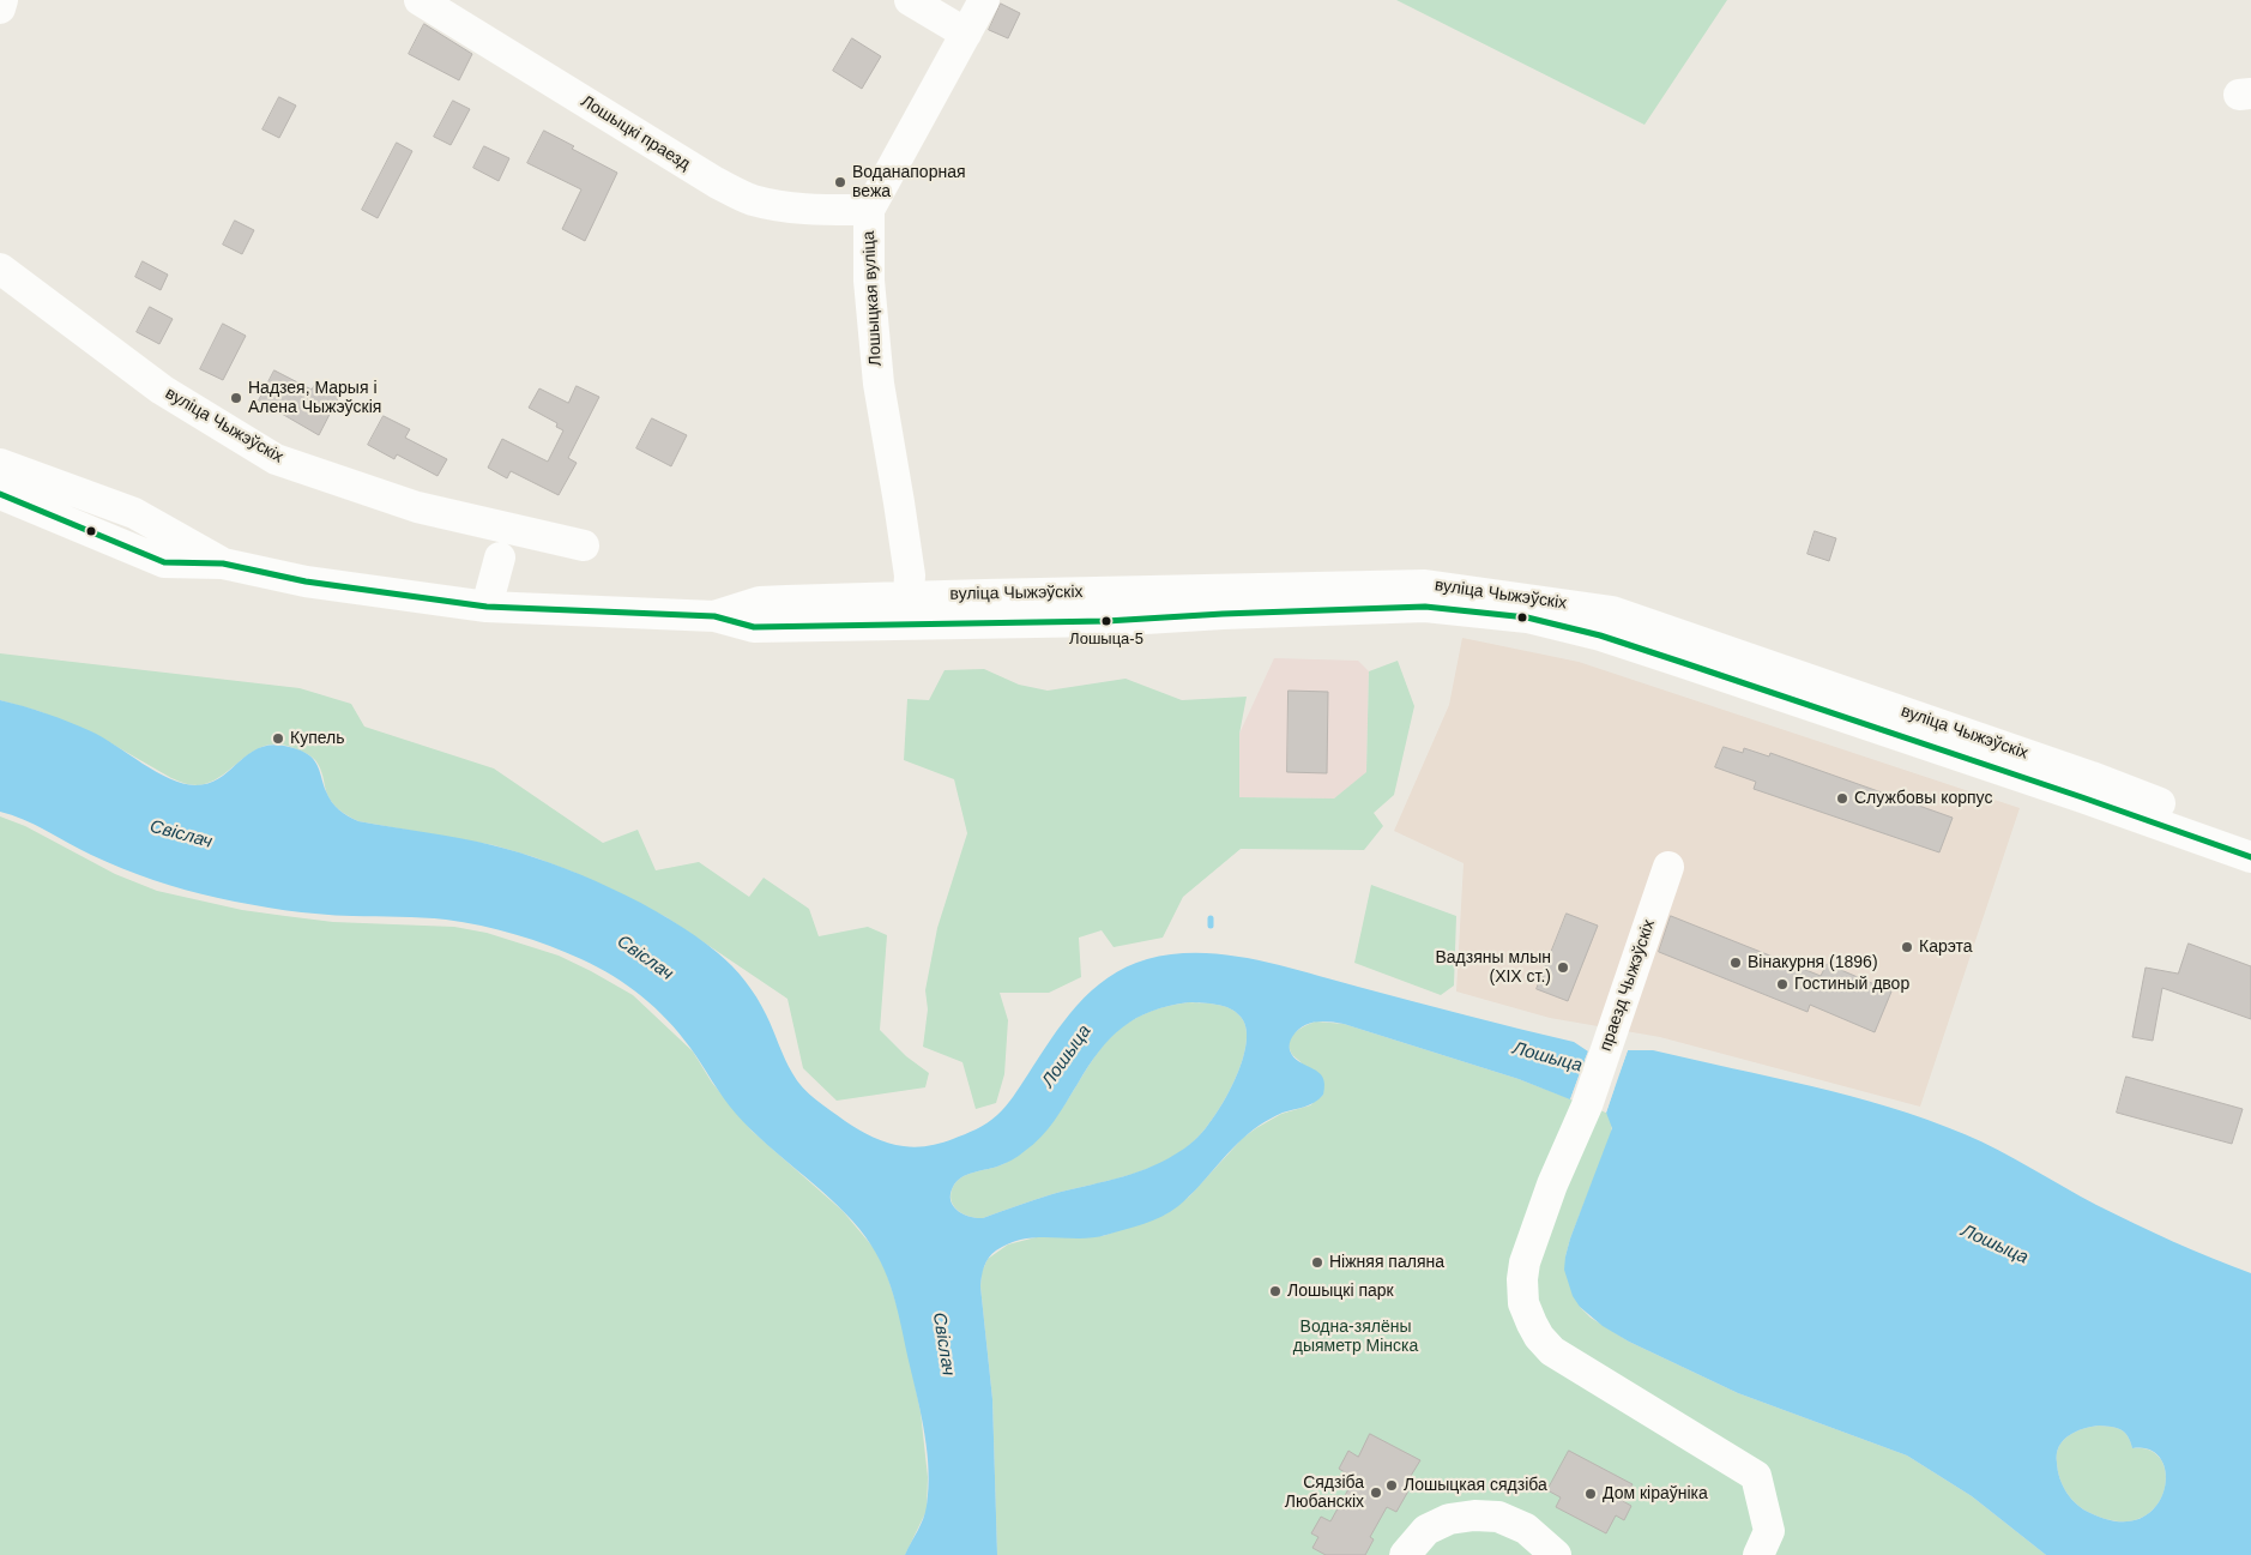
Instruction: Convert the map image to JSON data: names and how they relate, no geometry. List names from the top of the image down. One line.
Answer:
{"streets":{"street":["Лошыцкі праезд","Лошыцкая вуліца","вуліца Чыжэўскіх","праезд Чыжэўскіх"]},"crossings":[["Лошыцкі праезд","Лошыцкая вуліца"],["Лошыцкая вуліца","вуліца Чыжэўскіх"]],"water":["Свіслач","Лошыца"],"parks":["Водна-зялёны дыяметр Мінска"],"places":["Воданапорная вежа","Надзея, Марыя і Алена Чыжэўскія","Лошыца-5","Купель","Службовы корпус","Карэта","Вінакурня (1896)","Вадзяны млын (XIX ст.)","Гостиный двор","Ніжняя паляна","Лошыцкі парк","Лошыцкая сядзіба","Сядзіба Любанскіх","Дом кіраўніка"]}
